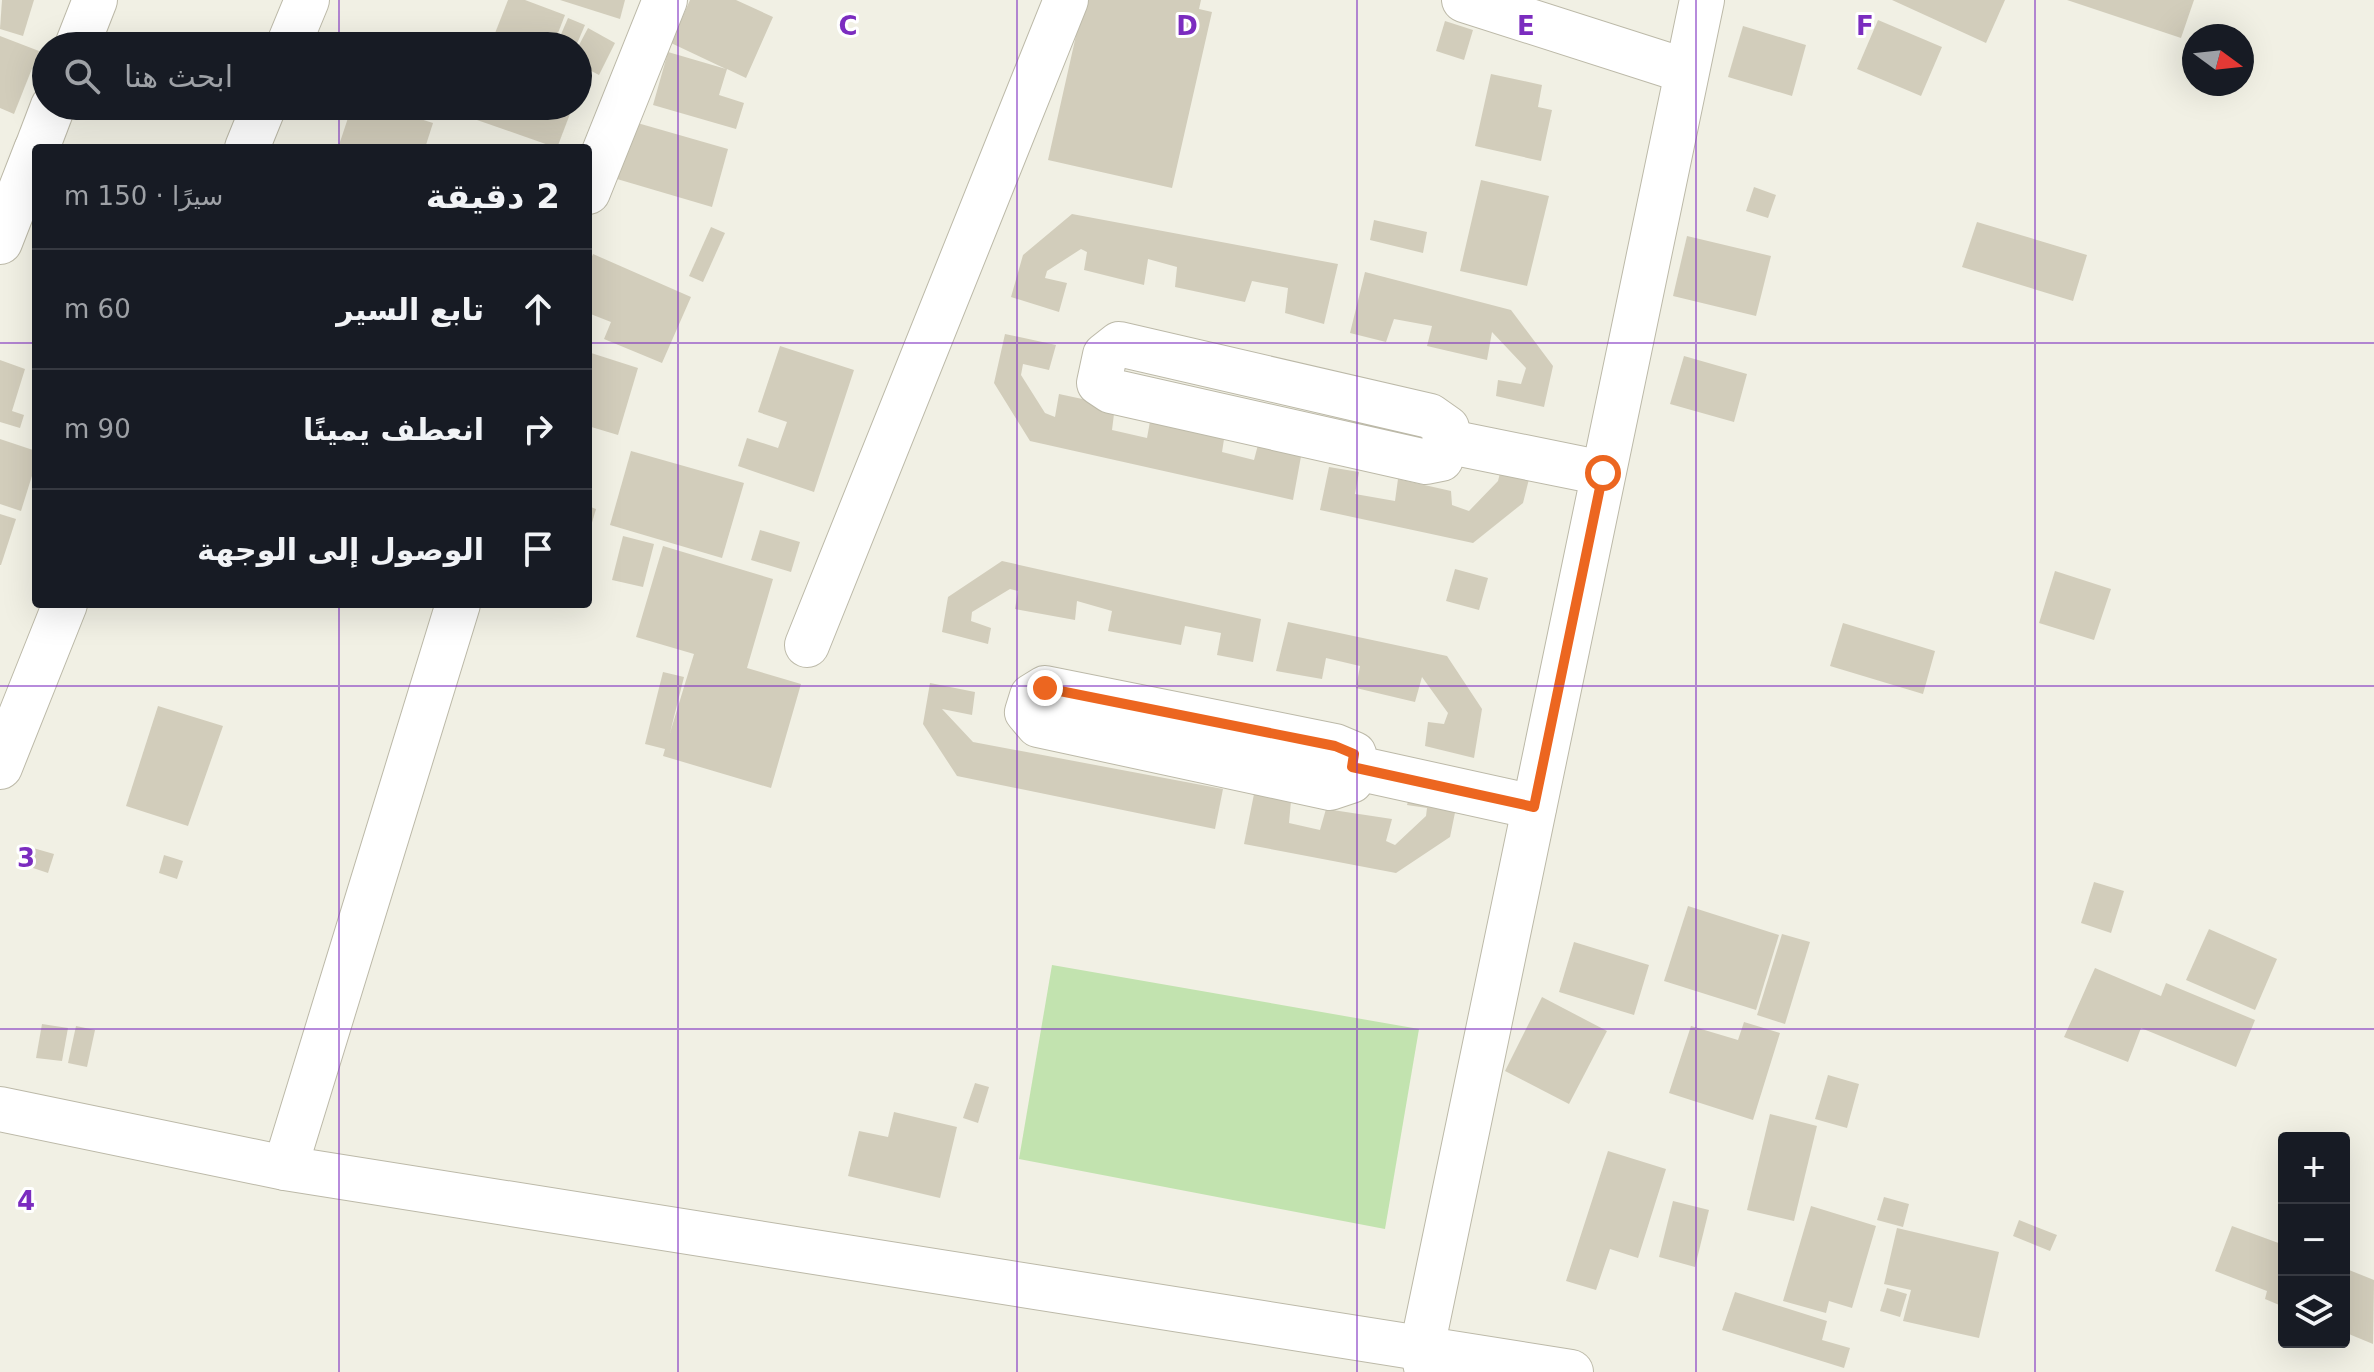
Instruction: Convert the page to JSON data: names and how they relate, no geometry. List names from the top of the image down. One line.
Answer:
{"north":"right","page":{"search":"ابحث هنا","heading":["2 دقيقة","سيرًا · 150 m"],"list":[["تابع السير","60 m"],["انعطف يمينًا","90 m"],"الوصول إلى الوجهة"],"map_buttons":["+","−"]},"grid":{"columns":["C","D","E","F"],"rows":["3","4"]}}
